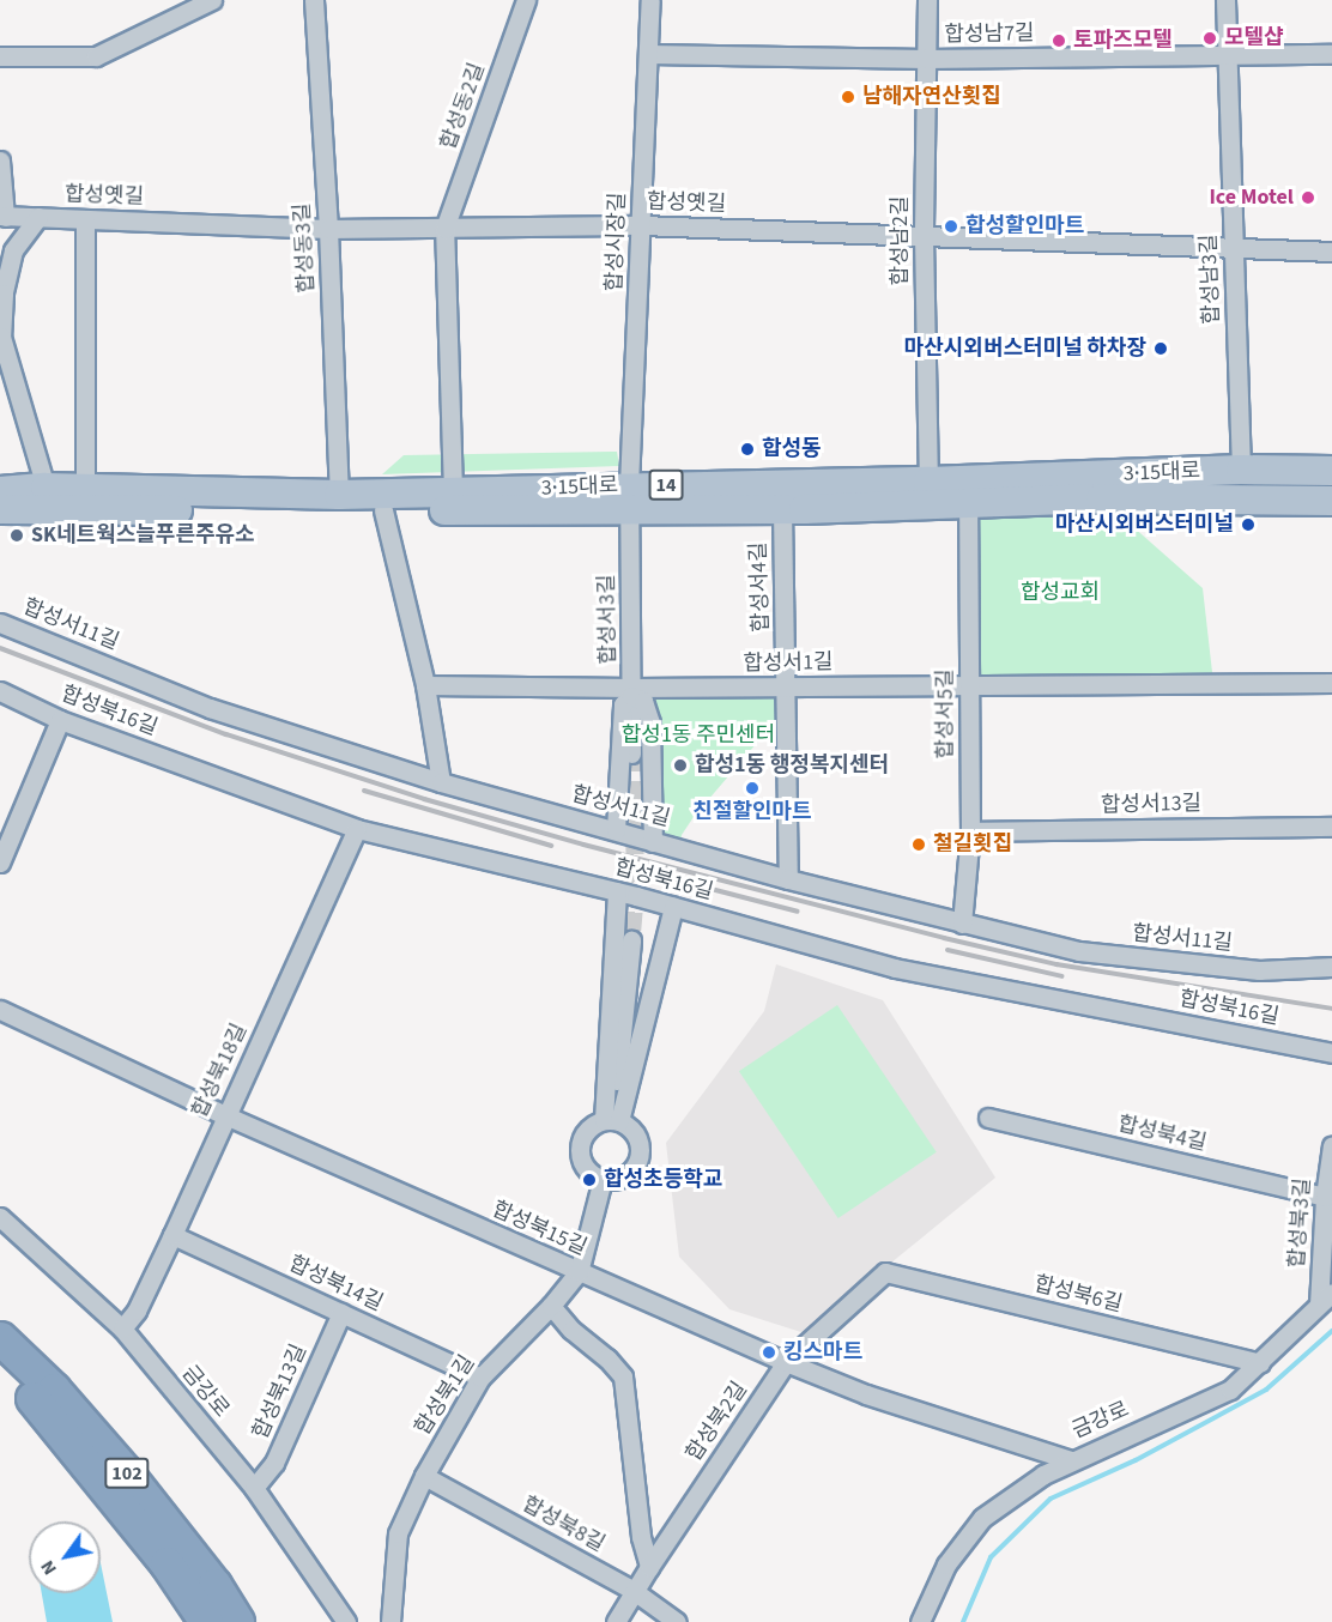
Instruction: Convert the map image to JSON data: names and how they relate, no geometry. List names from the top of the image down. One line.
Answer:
{"streets":{"highway":["102"],"main road":["3·15대로","14"],"street":["합성남7길","합성동2길","합성옛길","합성남2길","합성시장길","합성동3길","합성남3길","합성서4길","합성서3길","합성서11길","합성서1길","합성북16길","합성서5길","합성서13길","합성북18길","합성북4길","합성북3길","합성북15길","합성북14길","합성북6길","금강로","합성북13길","합성북1길","합성북2길","합성북8길"]},"crossings":[["합성남7길","합성남2길"],["합성남7길","합성시장길"],["합성남7길","합성남3길"],["합성동2길","합성옛길"],["합성옛길","합성남2길"],["합성옛길","합성시장길"],["합성옛길","합성동3길"],["합성옛길","합성남3길"],["합성옛길","3·15대로"],["합성남2길","3·15대로"],["합성시장길","3·15대로"],["합성시장길","합성서3길"],["합성동3길","3·15대로"],["합성남3길","3·15대로"],["3·15대로","합성서4길"],["3·15대로","합성서3길"],["3·15대로","합성서5길"],["합성서4길","합성서11길"],["합성서4길","합성서1길"],["합성서3길","합성서1길"],["합성서11길","합성서5길"],["합성서1길","합성서5길"],["합성북16길","합성북18길"],["합성서5길","합성서13길"],["합성북18길","합성북15길"],["합성북18길","합성북14길"],["합성북18길","금강로"],["합성북4길","합성북3길"],["합성북3길","금강로"],["합성북15길","금강로"],["합성북15길","합성북1길"],["합성북15길","합성북2길"],["합성북14길","합성북13길"],["합성북14길","합성북1길"],["합성북6길","금강로"],["합성북6길","합성북2길"],["금강로","합성북13길"],["합성북1길","합성북8길"],["합성북2길","합성북8길"]],"parks":["합성교회","합성1동 주민센터"],"places":["모텔샵","토파즈모텔","남해자연산횟집","Ice Motel","합성할인마트","마산시외버스터미널 하차장","합성동","마산시외버스터미널","SK네트웍스늘푸른주유소","합성1동 행정복지센터","친절할인마트","철길횟집","합성초등학교","킹스마트"],"north":"bottom left"}
